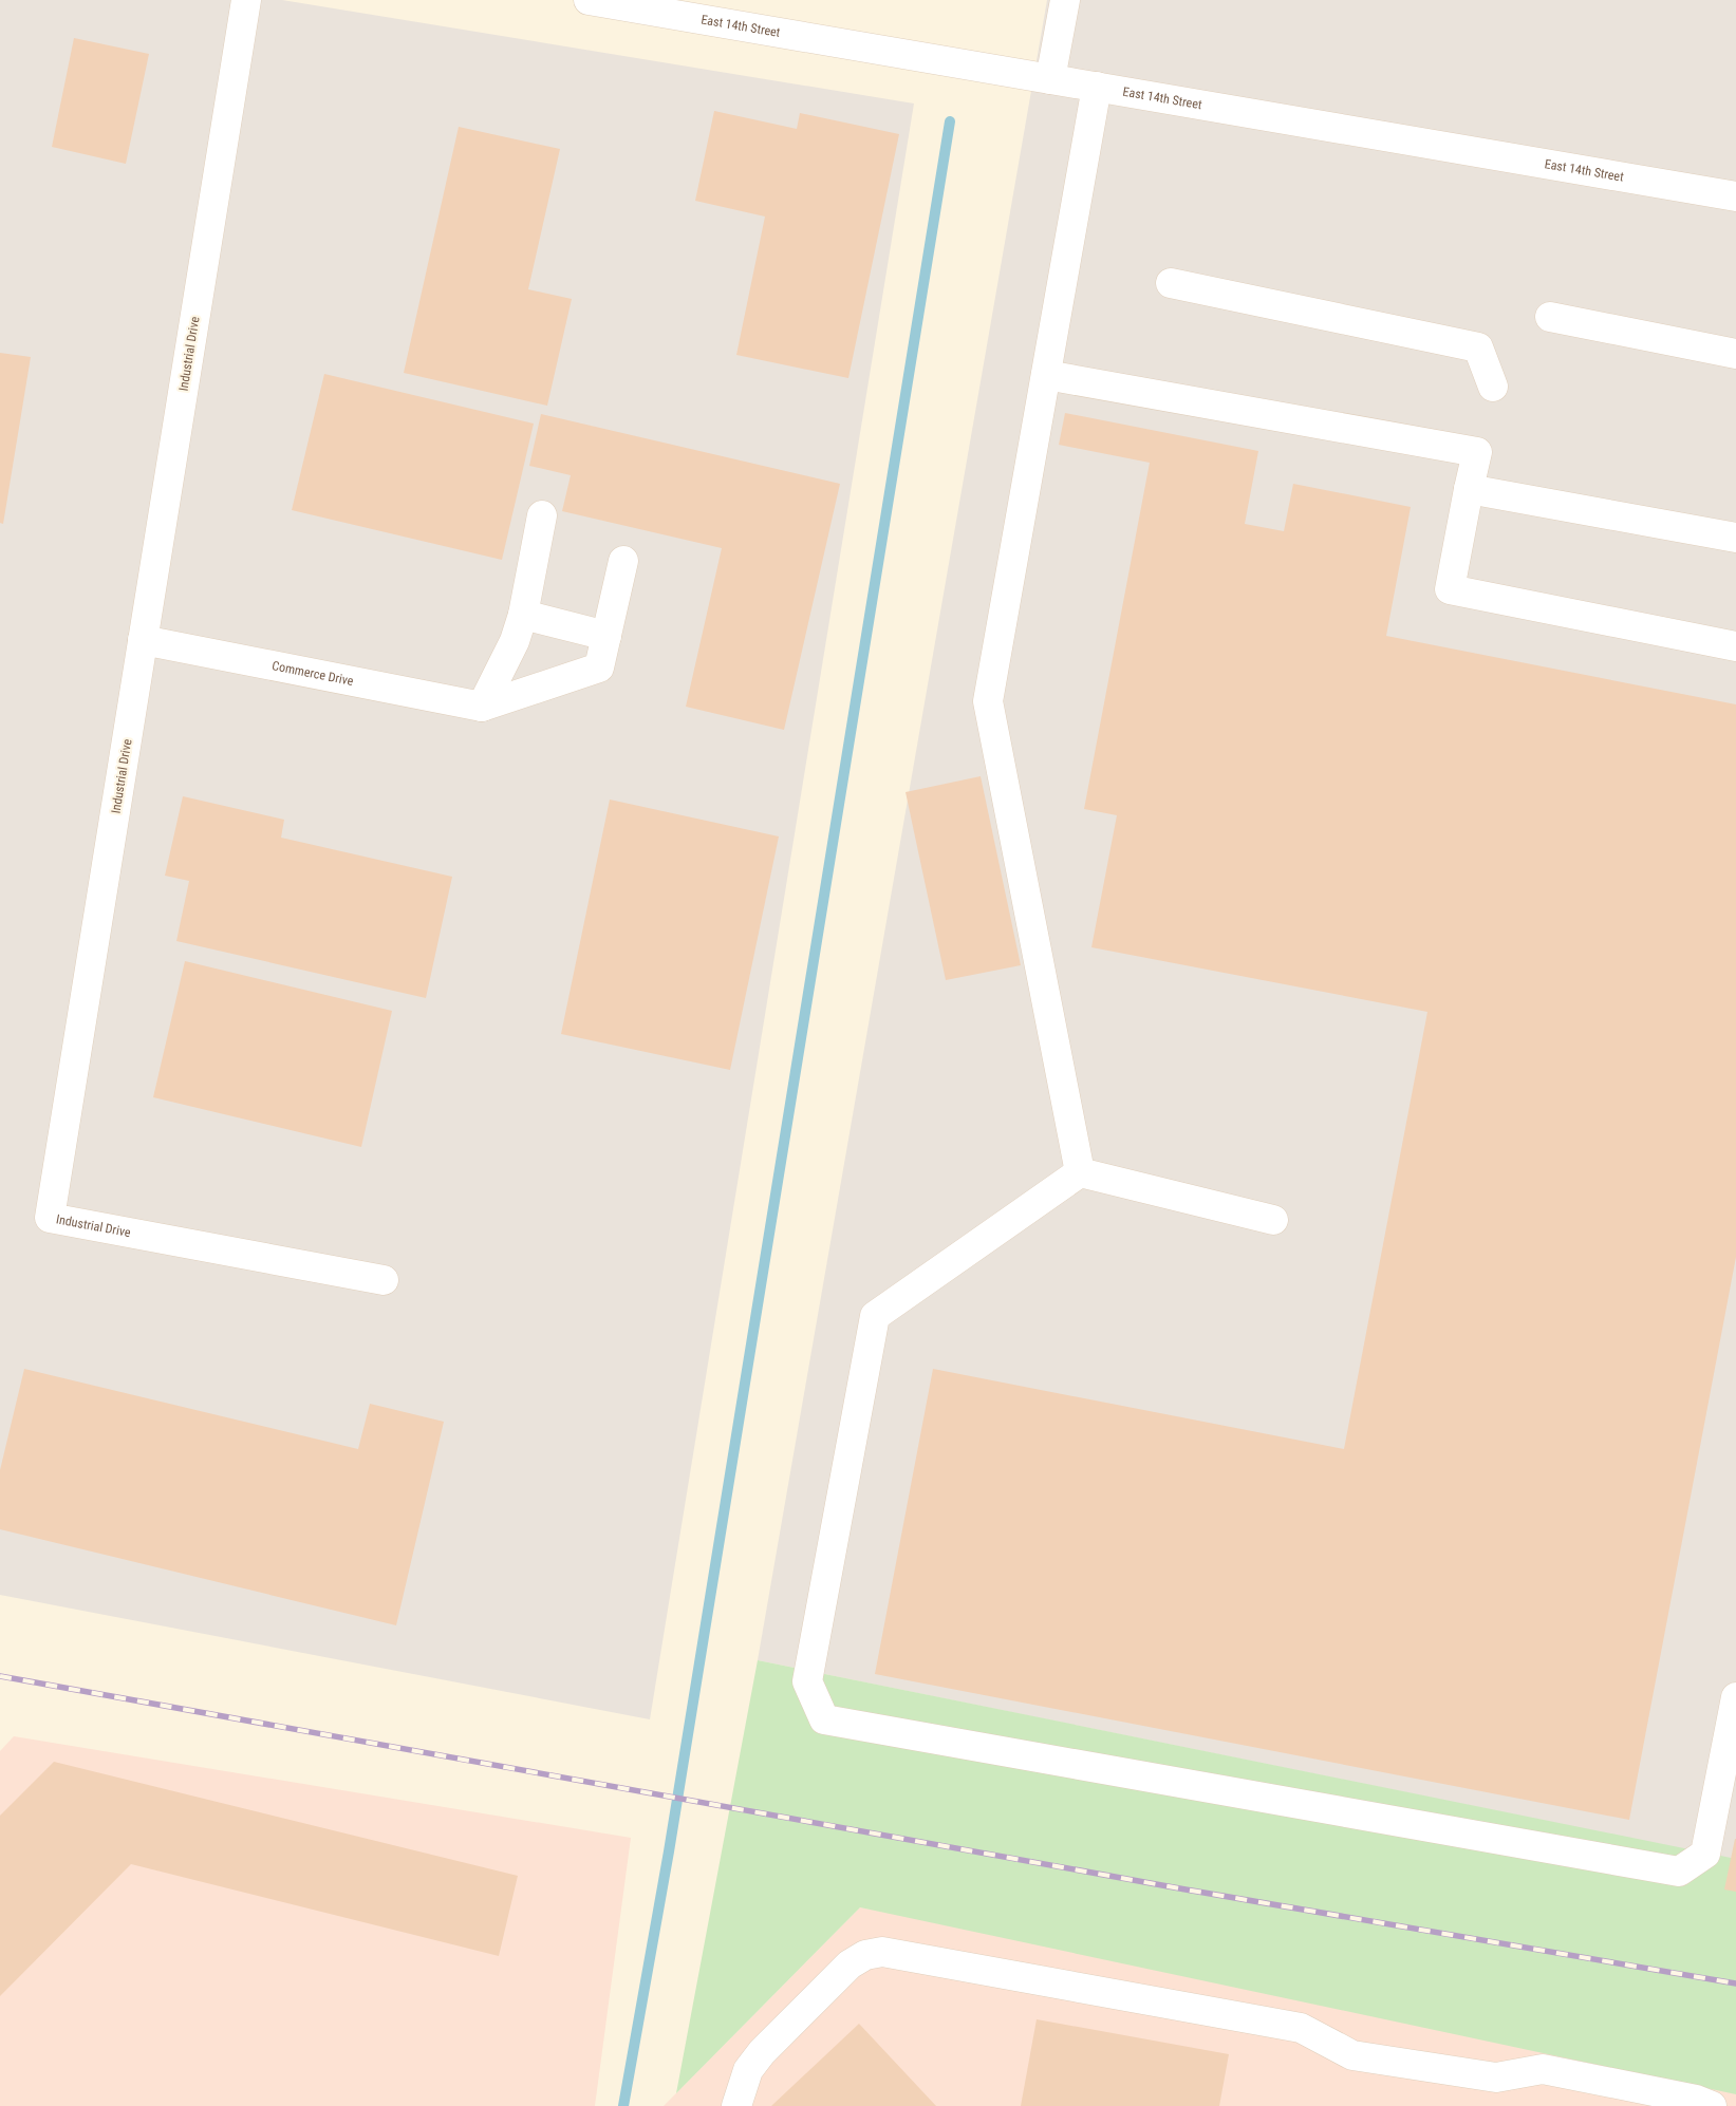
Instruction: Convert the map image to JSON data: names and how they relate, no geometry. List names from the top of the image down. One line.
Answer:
{"streets":{"street":["East 14th Street","Industrial Drive","Commerce Drive"]},"crossings":[["Industrial Drive","Commerce Drive"]]}
